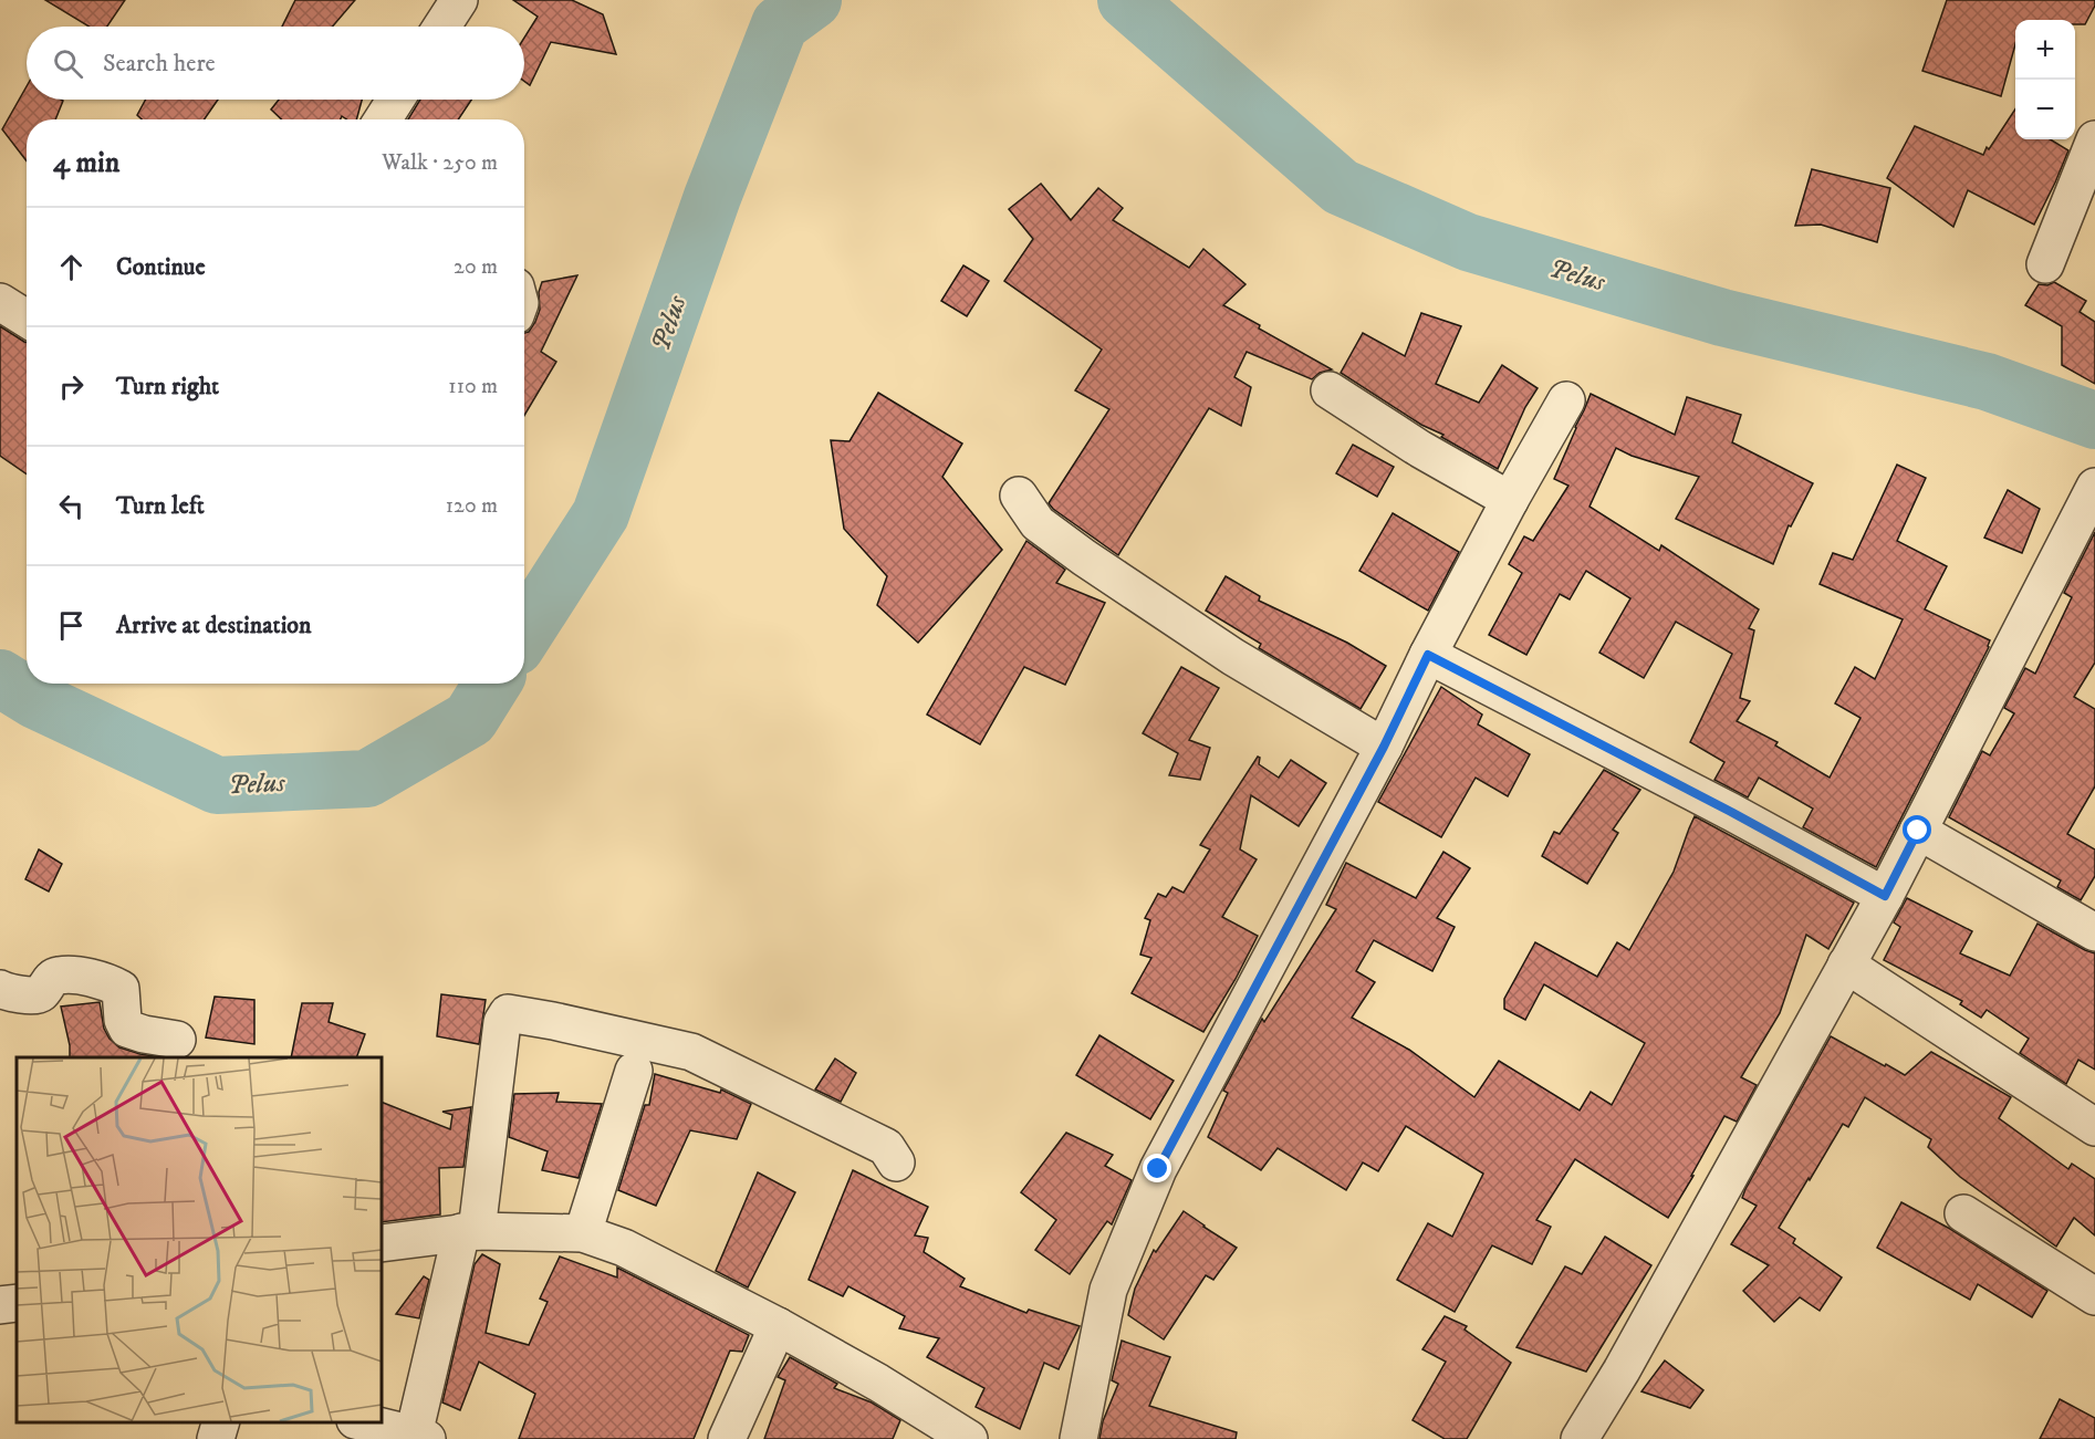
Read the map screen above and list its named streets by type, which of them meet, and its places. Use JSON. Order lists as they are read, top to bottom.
{
  "water": ["Pelus"],
  "page": {
    "map_buttons": ["+", "−"],
    "search": "Search here",
    "heading": ["4 min", "Walk · 250 m"],
    "list": [
      ["Continue", "20 m"],
      ["Turn right", "110 m"],
      ["Turn left", "120 m"],
      "Arrive at destination"
    ]
  }
}
